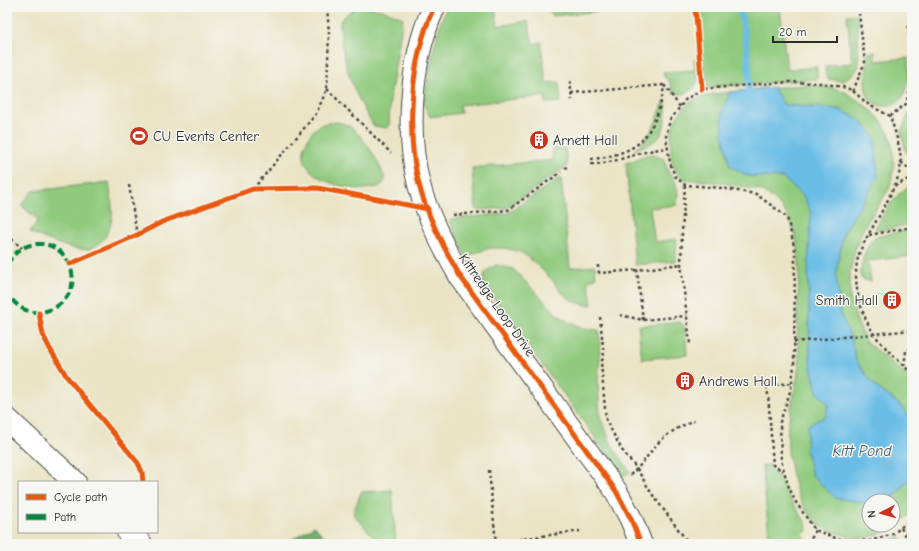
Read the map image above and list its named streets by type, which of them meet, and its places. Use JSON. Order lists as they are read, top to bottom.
{
  "streets": {
    "street": ["Kittredge Loop Drive"]
  },
  "water": ["Kitt Pond"],
  "places": {
    "sports": ["CU Events Center"],
    "building": ["Arnett Hall", "Smith Hall", "Andrews Hall"]
  },
  "legend": ["Cycle path", "Path"],
  "scale_bar": "20 m",
  "north": "left"
}
